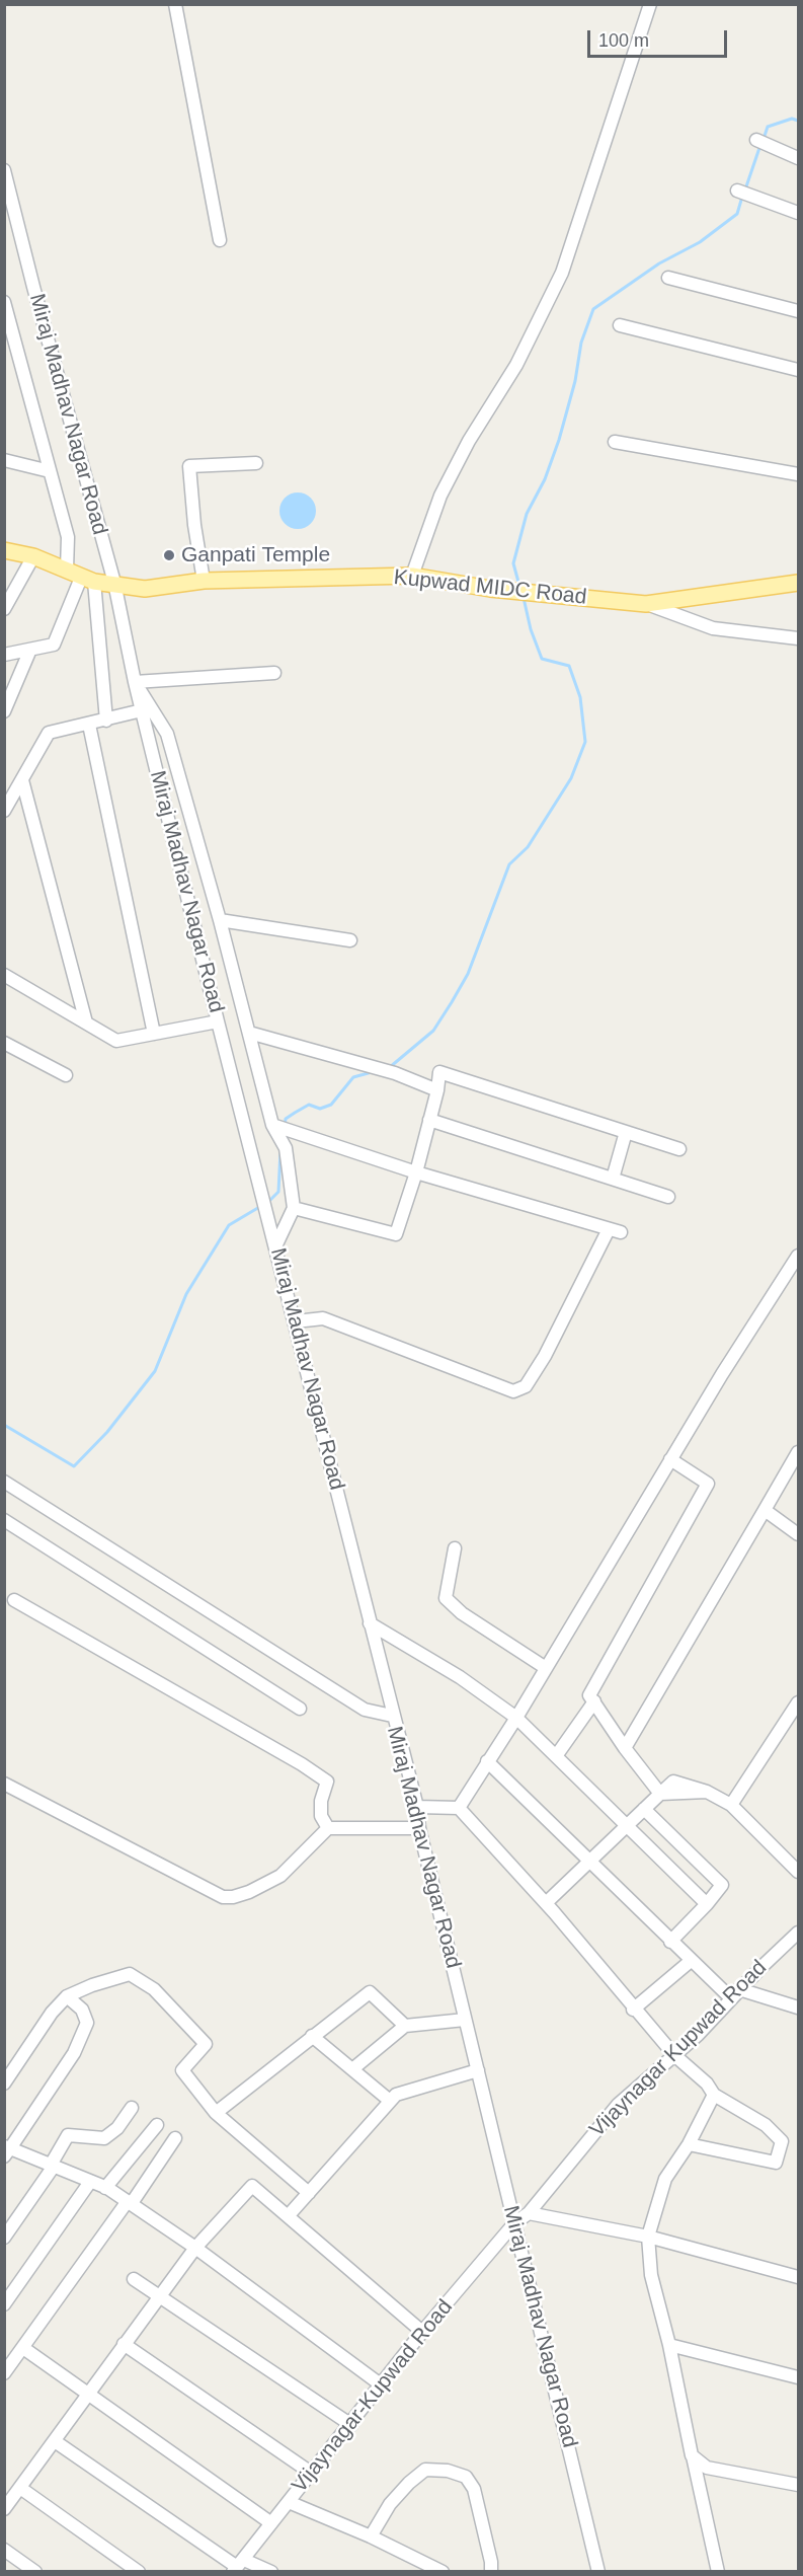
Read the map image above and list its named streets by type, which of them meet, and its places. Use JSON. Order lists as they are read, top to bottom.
{
  "streets": {
    "main road": ["Kupwad MIDC Road"],
    "street": ["Miraj Madhav Nagar Road", "Vijaynagar Kupwad Road", "Vijaynagar-Kupwad Road"]
  },
  "crossings": [
    ["Miraj Madhav Nagar Road", "Kupwad MIDC Road"],
    ["Miraj Madhav Nagar Road", "Vijaynagar Kupwad Road"],
    ["Miraj Madhav Nagar Road", "Vijaynagar-Kupwad Road"],
    ["Vijaynagar Kupwad Road", "Vijaynagar-Kupwad Road"]
  ],
  "places": ["Ganpati Temple"],
  "scale_bar": "100 m"
}
